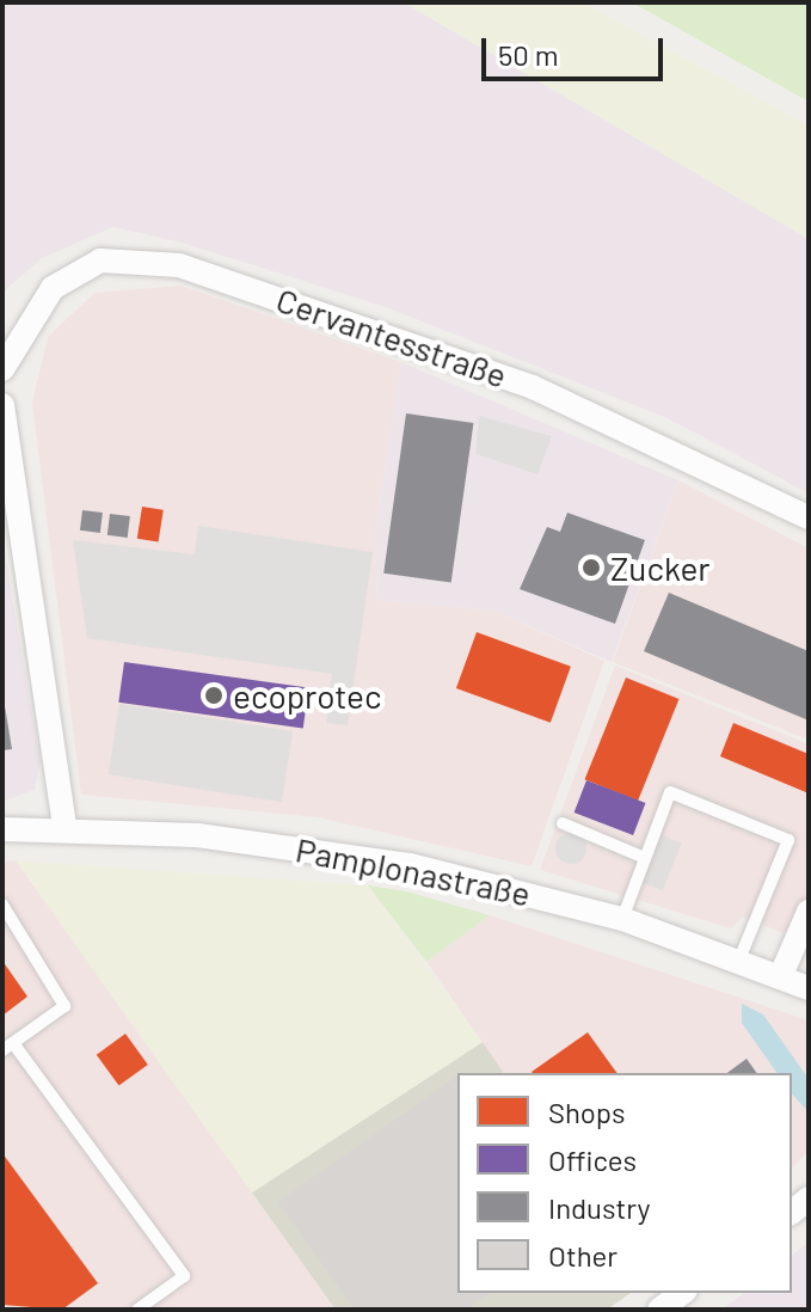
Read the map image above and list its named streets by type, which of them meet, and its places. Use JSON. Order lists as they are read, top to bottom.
{
  "streets": {
    "street": ["Cervantesstraße", "Pamplonastraße"]
  },
  "places": ["Zucker", "ecoprotec"],
  "legend": [
    "Shops",
    "Offices",
    "Industry",
    "Other"
  ],
  "scale_bar": "50 m"
}
